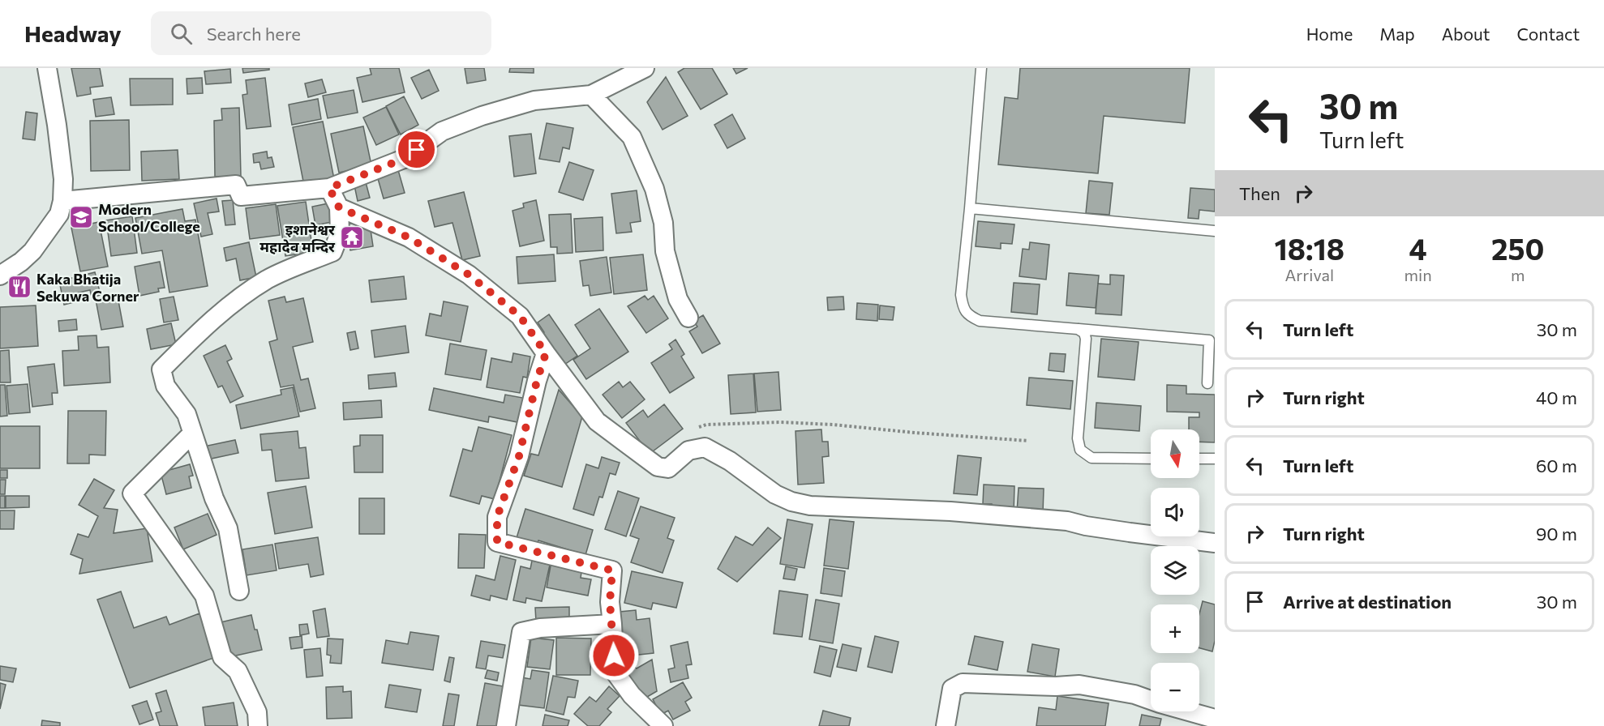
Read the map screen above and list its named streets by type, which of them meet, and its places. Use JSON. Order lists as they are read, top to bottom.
{
  "places": {
    "school or university": ["Modern School/College"],
    "temple": ["इशानेश्वर महादेव मन्दिर"],
    "restaurant": ["Kaka Bhatija Sekuwa Corner"]
  },
  "north": "bottom",
  "page": {
    "header": "Headway",
    "search": "Search here",
    "nav": [
      "Home",
      "Map",
      "About",
      "Contact"
    ],
    "turn": ["30 m", "Turn left"],
    "then": "Then",
    "eta": [
      "18:18",
      "Arrival",
      "4",
      "min",
      "250",
      "m"
    ],
    "list": [
      {
        "name": "Turn left",
        "value": "30 m"
      },
      {
        "name": "Turn right",
        "value": "40 m"
      },
      {
        "name": "Turn left",
        "value": "60 m"
      },
      {
        "name": "Turn right",
        "value": "90 m"
      },
      {
        "name": "Arrive at destination",
        "value": "30 m"
      }
    ],
    "map_buttons": ["+", "−"]
  }
}
